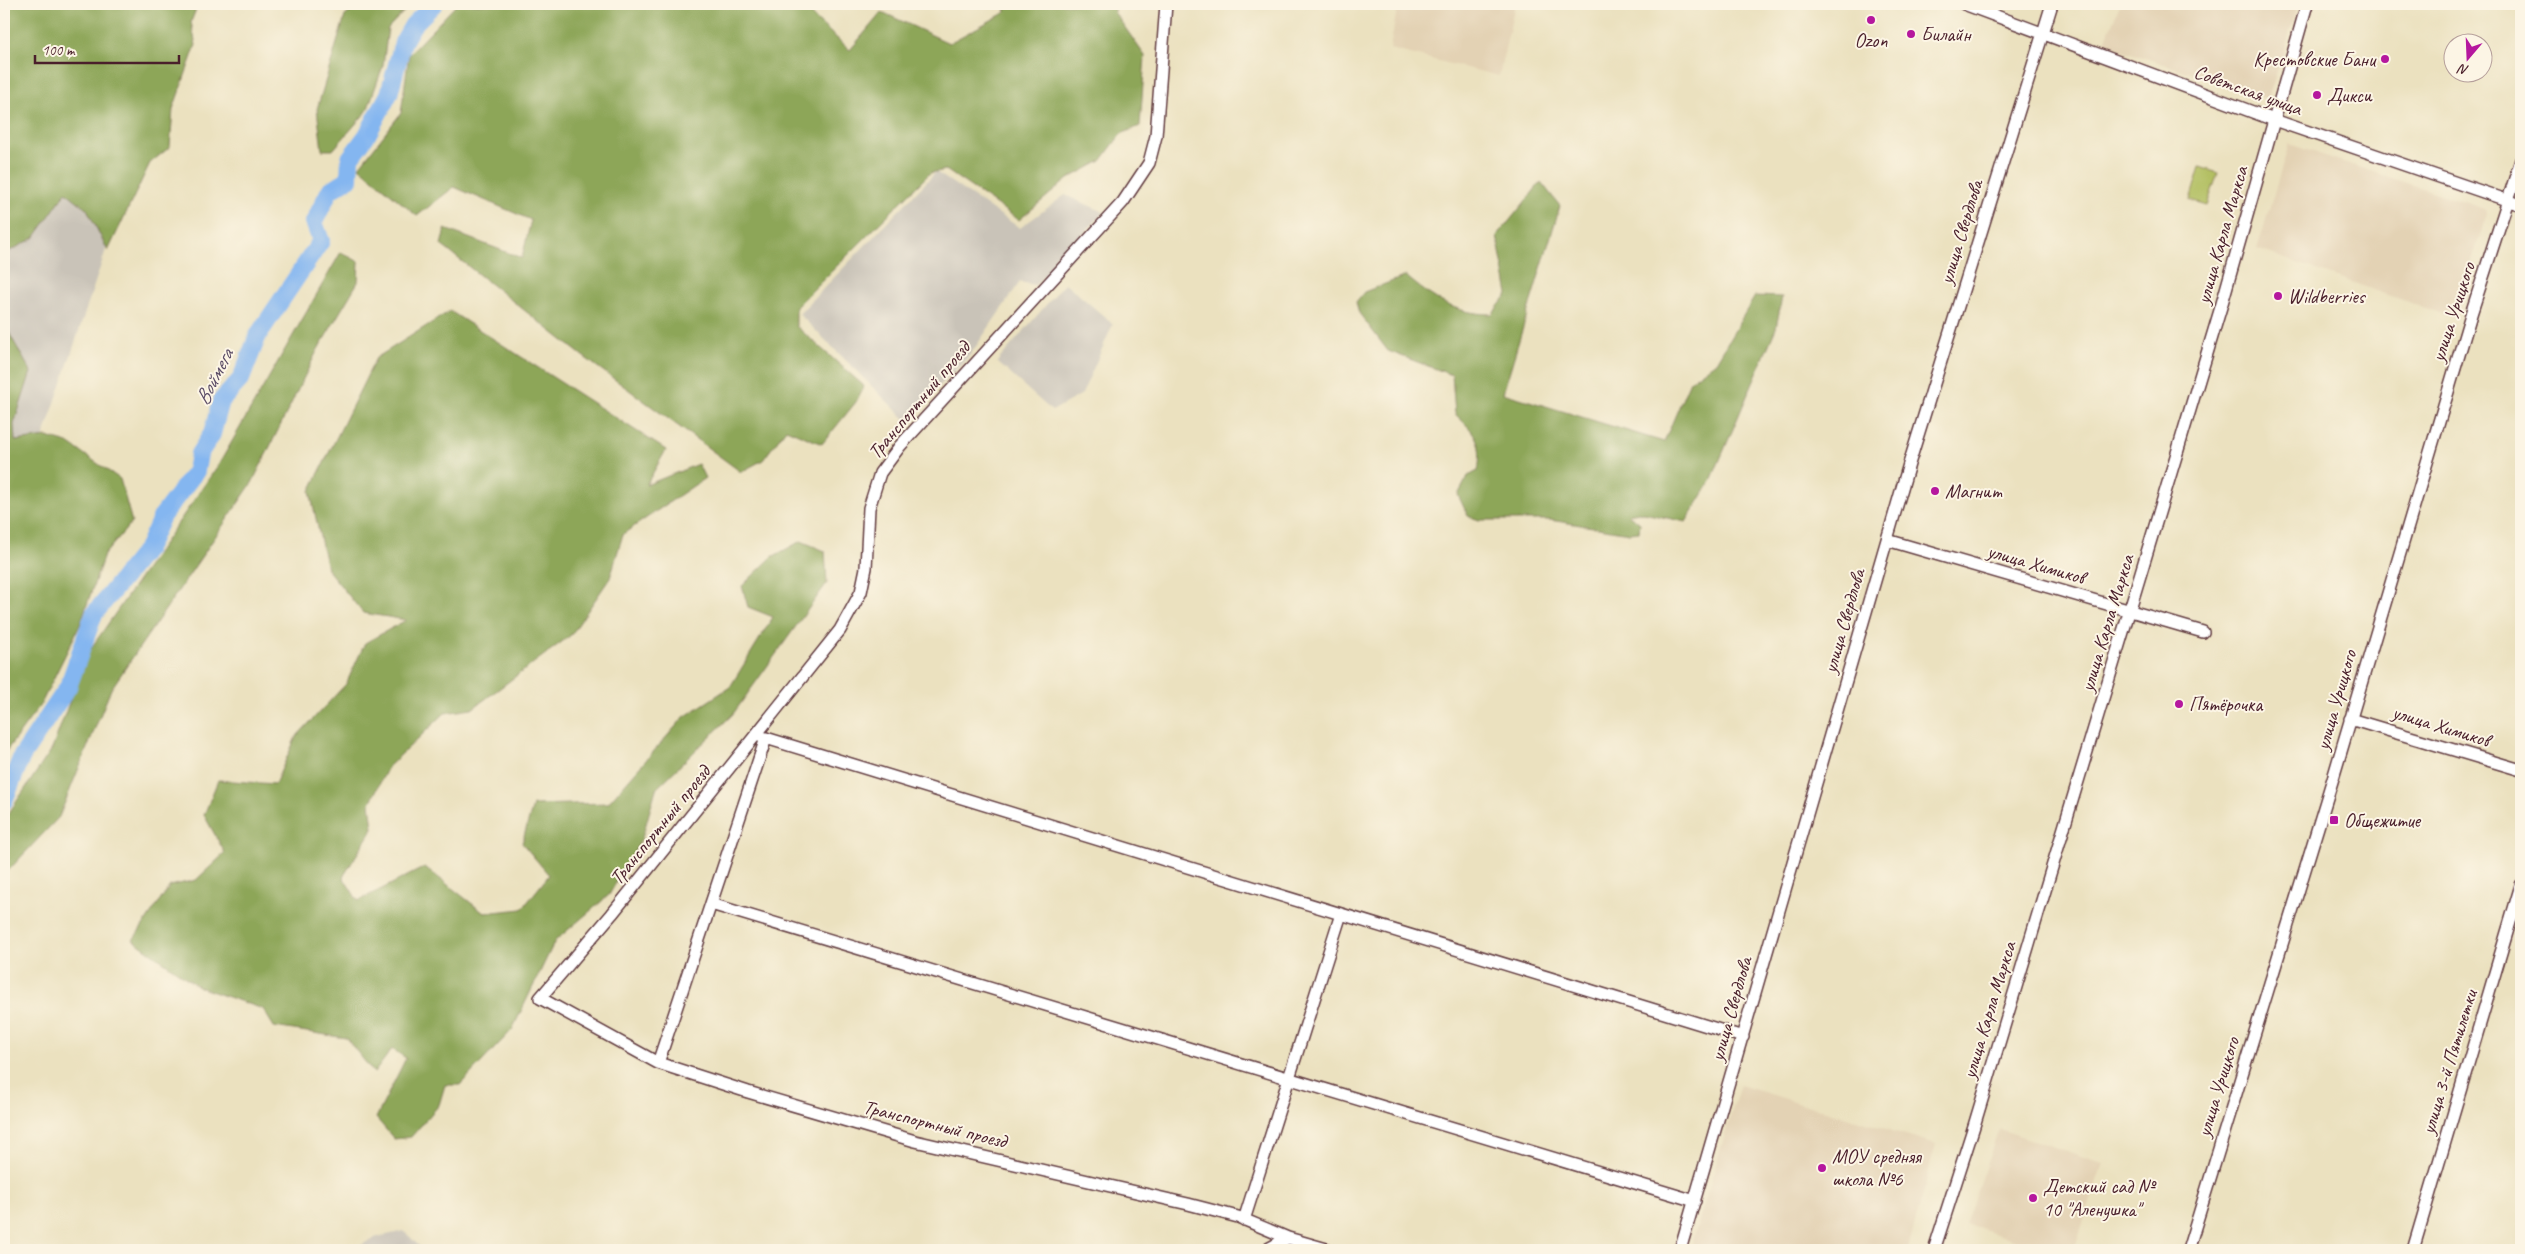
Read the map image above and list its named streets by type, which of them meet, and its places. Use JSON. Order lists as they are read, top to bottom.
{
  "streets": {
    "street": [
      "Советская улица",
      "улица Свердлова",
      "улица Карла Маркса",
      "улица Урицкого",
      "Транспортный проезд",
      "улица Химиков",
      "улица 3-й Пятилетки"
    ]
  },
  "crossings": [
    ["Советская улица", "улица Свердлова"],
    ["Советская улица", "улица Карла Маркса"],
    ["Советская улица", "улица Урицкого"],
    ["улица Свердлова", "улица Химиков"],
    ["улица Карла Маркса", "улица Химиков"],
    ["улица Урицкого", "улица Химиков"]
  ],
  "water": ["Воймега"],
  "places": {
    "other": [
      "Ozon",
      "Билайн",
      "Крестовские Бани",
      "Дикси",
      "Wildberries",
      "Магнит",
      "Пятёрочка",
      "МОУ средняя школа №6",
      "Детский сад № 10 \"Аленушка\""
    ],
    "transit": ["Общежитие"]
  },
  "scale_bar": "100 m",
  "north": "bottom"
}
